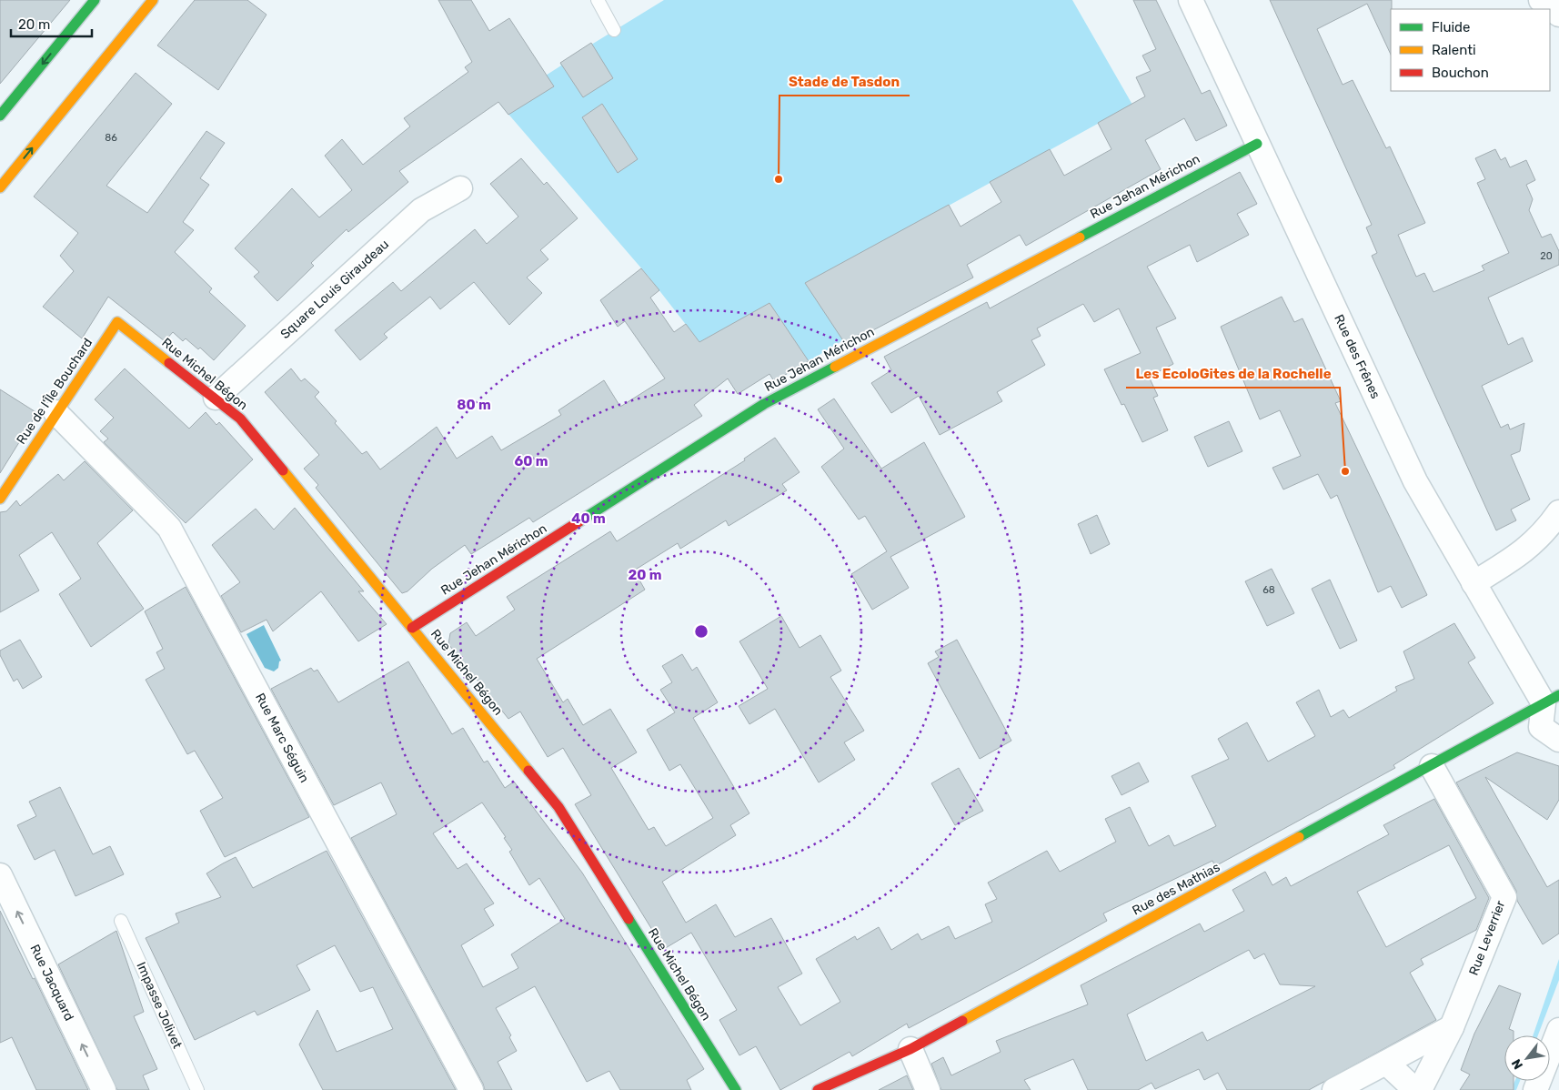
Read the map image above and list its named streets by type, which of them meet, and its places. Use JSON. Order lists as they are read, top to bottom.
{
  "streets": {
    "street": [
      "Rue Jehan Mérichon",
      "Square Louis Giraudeau",
      "Rue des Frênes",
      "Rue Michel Bégon",
      "Rue de l'Île Bouchard",
      "Rue Marc Séguin",
      "Rue des Mathias",
      "Rue Leverrier",
      "Rue Jacquard"
    ],
    "lane": ["Impasse Jolivet"]
  },
  "crossings": [
    ["Rue Jehan Mérichon", "Rue des Frênes"],
    ["Rue Jehan Mérichon", "Rue Michel Bégon"],
    ["Square Louis Giraudeau", "Rue Michel Bégon"],
    ["Rue des Frênes", "Rue des Mathias"],
    ["Rue Michel Bégon", "Rue de l'Île Bouchard"],
    ["Rue de l'Île Bouchard", "Rue Marc Séguin"],
    ["Rue des Mathias", "Rue Leverrier"]
  ],
  "one_way": ["Rue Jacquard"],
  "places": ["Stade de Tasdon", "Les EcoloGites de la Rochelle"],
  "house_numbers": ["86", "20", "68"],
  "legend": ["Fluide", "Ralenti", "Bouchon"],
  "scale_bar": "20 m",
  "north": "bottom left",
  "rings": [
    "80 m",
    "60 m",
    "40 m",
    "20 m"
  ]
}
